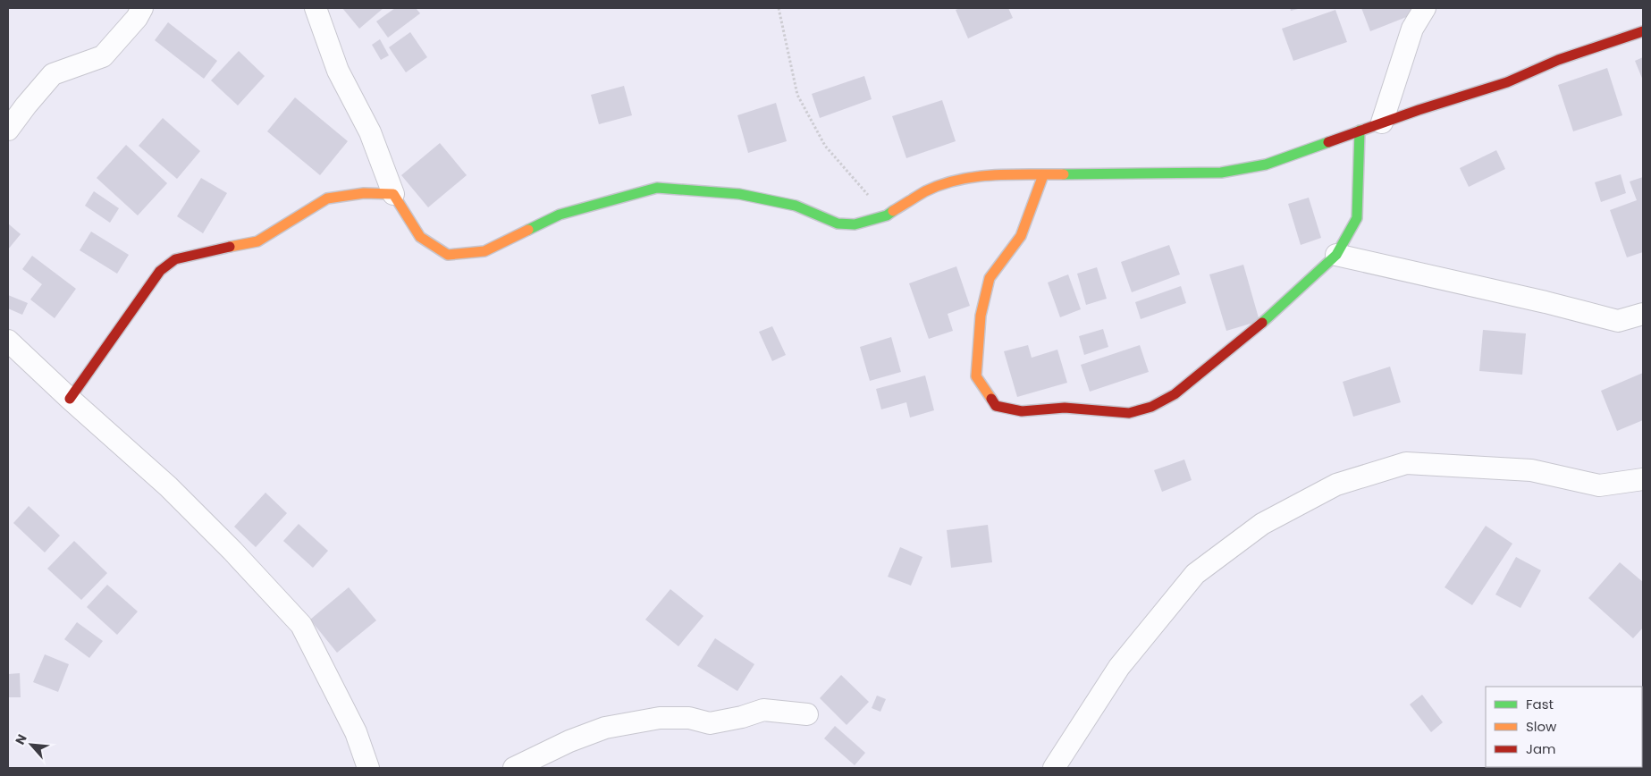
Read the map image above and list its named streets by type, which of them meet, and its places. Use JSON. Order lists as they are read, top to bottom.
{
  "legend": ["Fast", "Slow", "Jam"],
  "north": "top left"
}
